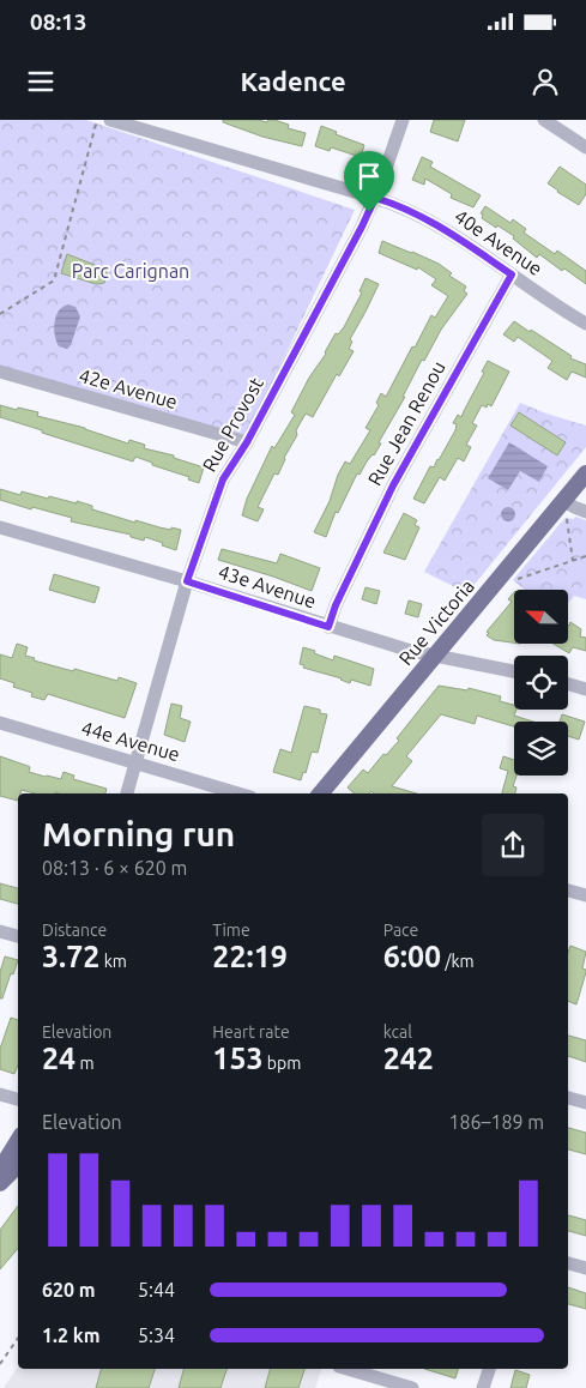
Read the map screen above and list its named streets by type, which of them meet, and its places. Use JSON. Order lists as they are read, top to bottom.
{
  "streets": {
    "main road": ["Rue Victoria"],
    "street": [
      "40e Avenue",
      "42e Avenue",
      "Rue Jean Renou",
      "Rue Provost",
      "43e Avenue",
      "44e Avenue"
    ]
  },
  "crossings": [
    ["40e Avenue", "Rue Jean Renou"],
    ["40e Avenue", "Rue Provost"],
    ["42e Avenue", "Rue Provost"],
    ["Rue Jean Renou", "43e Avenue"],
    ["Rue Provost", "43e Avenue"],
    ["Rue Provost", "44e Avenue"],
    ["43e Avenue", "Rue Victoria"]
  ],
  "parks": ["Parc Carignan"],
  "north": "left",
  "page": {
    "status": "08:13",
    "header": "Kadence",
    "heading": ["Morning run", "08:13 · 6 × 620 m"],
    "stats": [
      ["Distance", "3.72 km"],
      ["Time", "22:19"],
      ["Pace", "6:00 /km"],
      ["Elevation", "24 m"],
      ["Heart rate", "153 bpm"],
      ["kcal", "242"]
    ],
    "chart": ["Elevation", "186–189 m"],
    "list": [
      {
        "name": "620 m",
        "note": "5:44"
      },
      {
        "name": "1.2 km",
        "note": "5:34"
      }
    ]
  }
}
